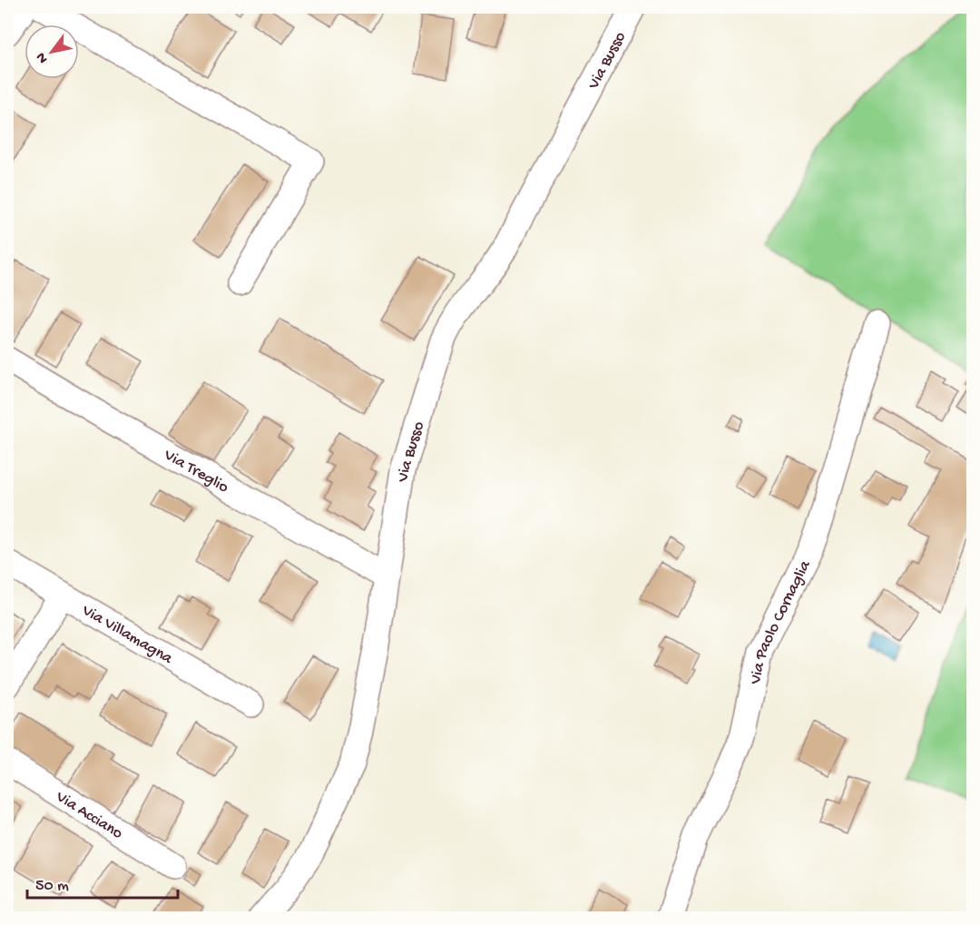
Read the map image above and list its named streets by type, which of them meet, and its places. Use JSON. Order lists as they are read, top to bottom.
{
  "streets": {
    "street": [
      "Via Busso",
      "Via Treglio",
      "Via Paolo Cornaglia",
      "Via Villamagna",
      "Via Acciano"
    ]
  },
  "crossings": [
    ["Via Busso", "Via Treglio"]
  ],
  "scale_bar": "50 m",
  "north": "bottom left"
}
